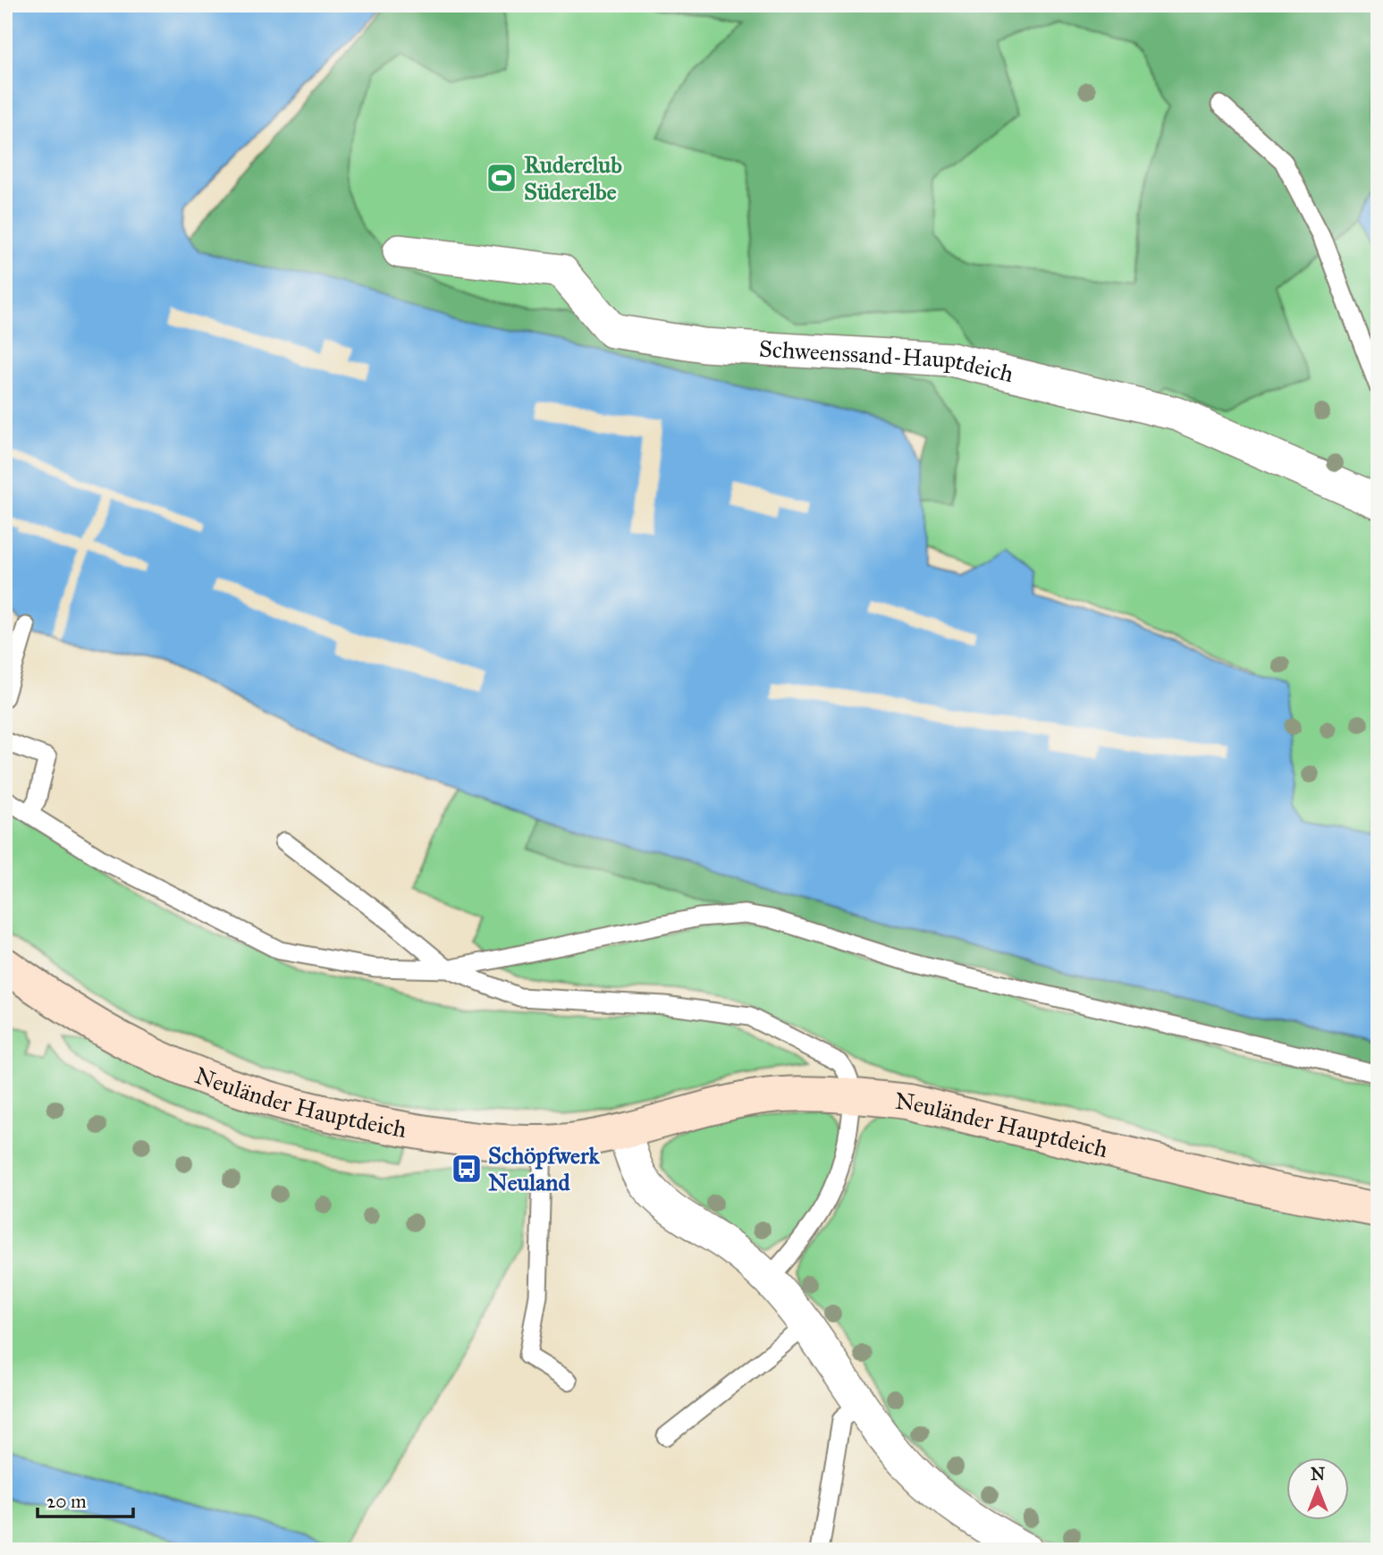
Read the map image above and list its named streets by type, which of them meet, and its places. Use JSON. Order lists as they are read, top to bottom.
{
  "streets": {
    "street": ["Schweenssand-Hauptdeich", "Neuländer Hauptdeich"]
  },
  "places": {
    "sports": ["Ruderclub Süderelbe"],
    "bus stop": ["Schöpfwerk Neuland"]
  },
  "scale_bar": "20 m",
  "north": "top"
}
